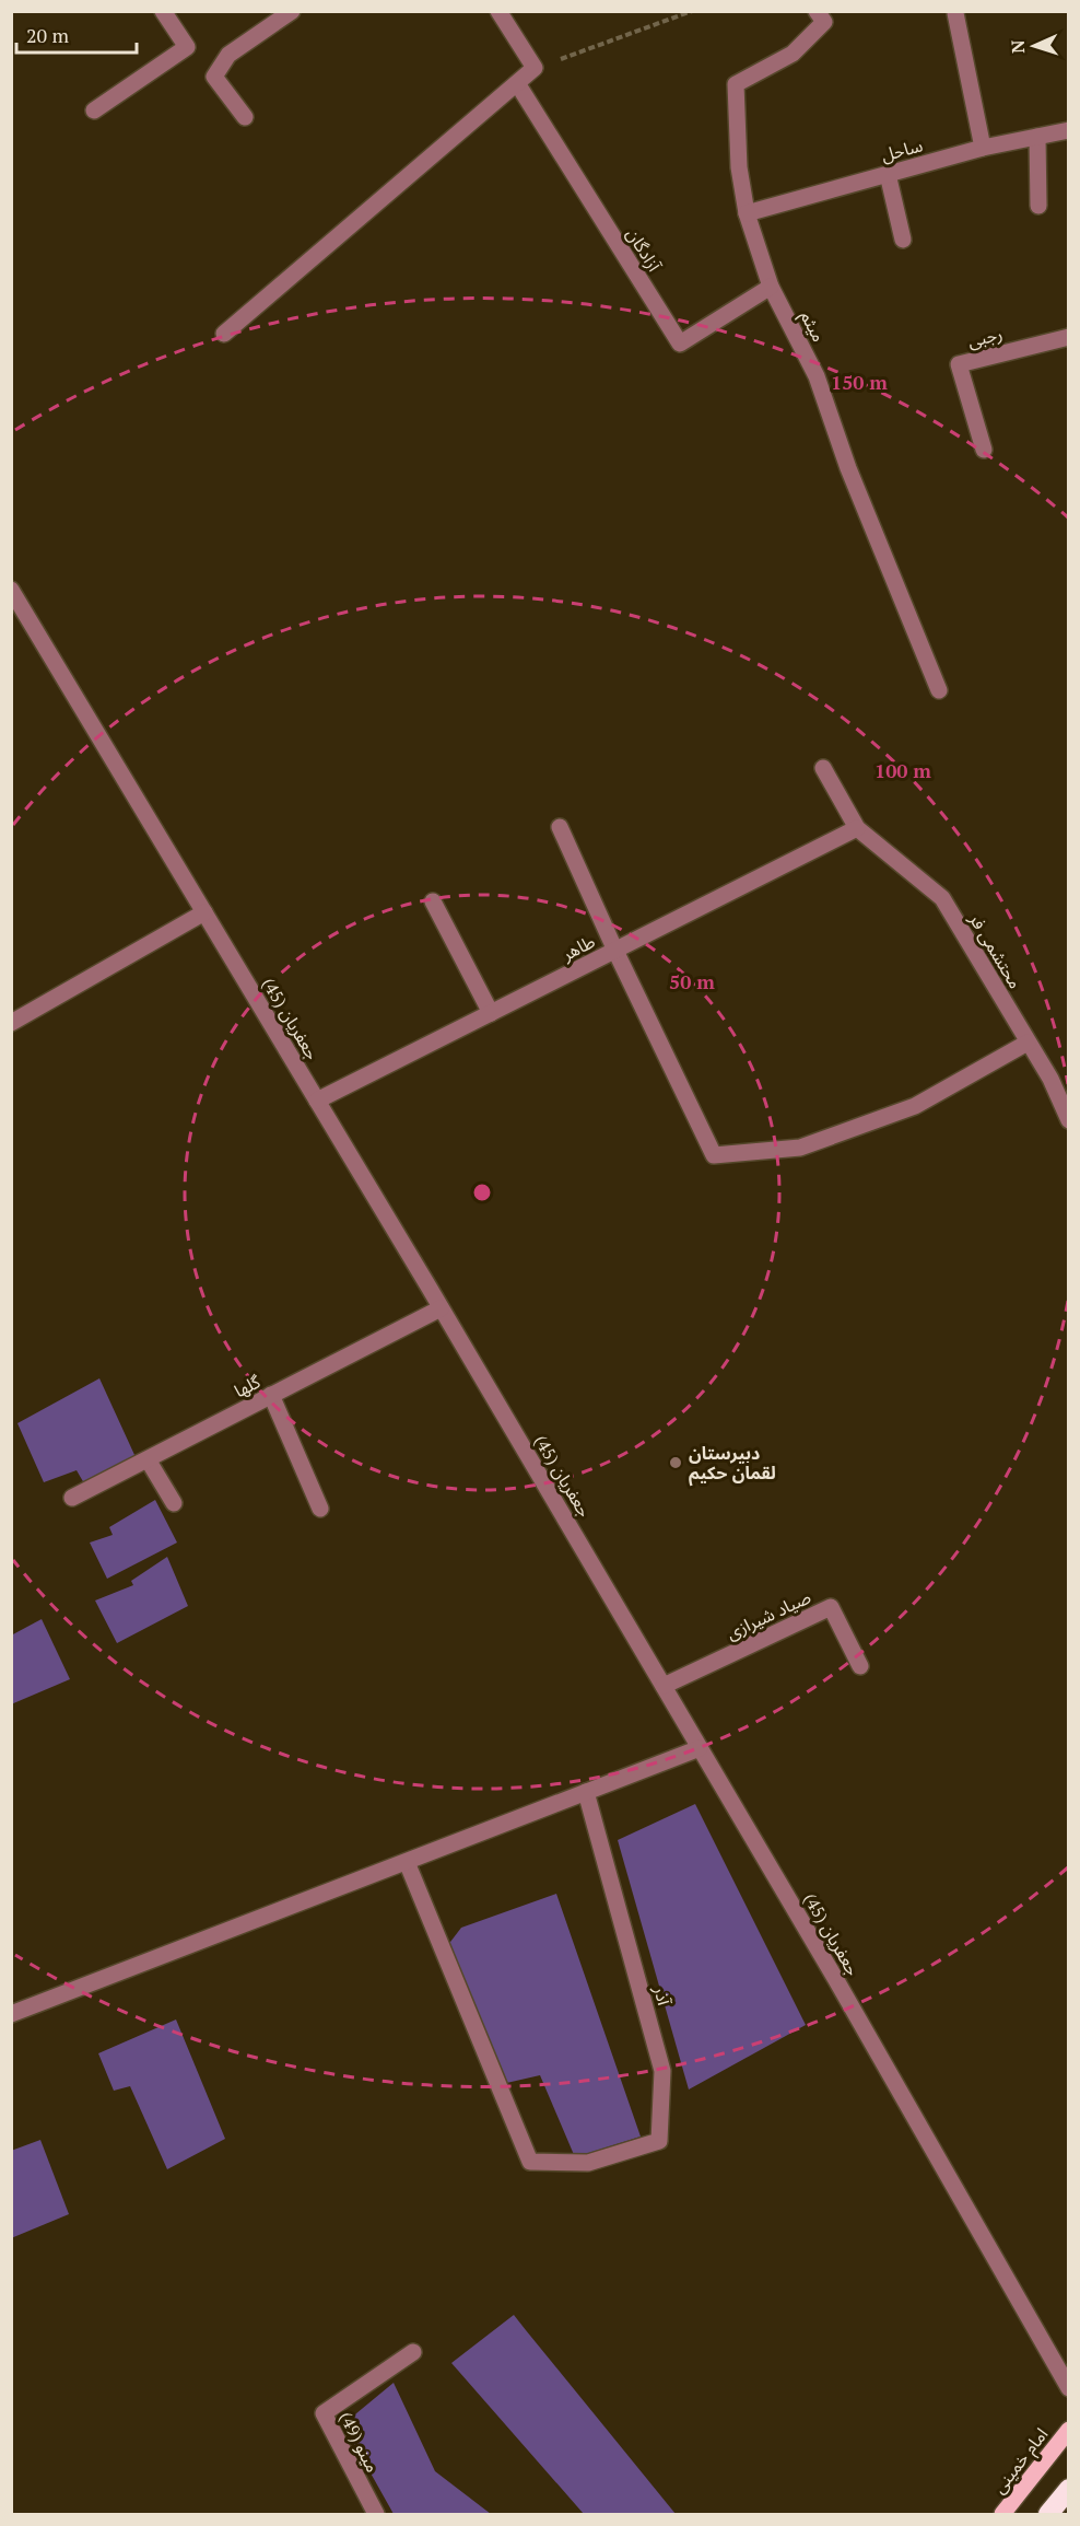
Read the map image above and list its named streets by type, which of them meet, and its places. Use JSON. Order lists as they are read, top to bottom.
{
  "streets": {
    "main road": ["امام خمینی"],
    "street": [
      "ساحل",
      "آزادگان",
      "میثم",
      "رجبی",
      "طاهر",
      "محتشمی فر",
      "جعفریان (45)",
      "گلها",
      "صیاد شیرازی",
      "آذر",
      "مینو (49)"
    ]
  },
  "crossings": [
    ["ساحل", "میثم"],
    ["آزادگان", "میثم"],
    ["طاهر", "محتشمی فر"],
    ["طاهر", "جعفریان (45)"],
    ["جعفریان (45)", "گلها"],
    ["جعفریان (45)", "صیاد شیرازی"]
  ],
  "places": ["دبیرستان لقمان حکیم"],
  "scale_bar": "20 m",
  "north": "left",
  "rings": ["150 m", "100 m", "50 m"]
}
